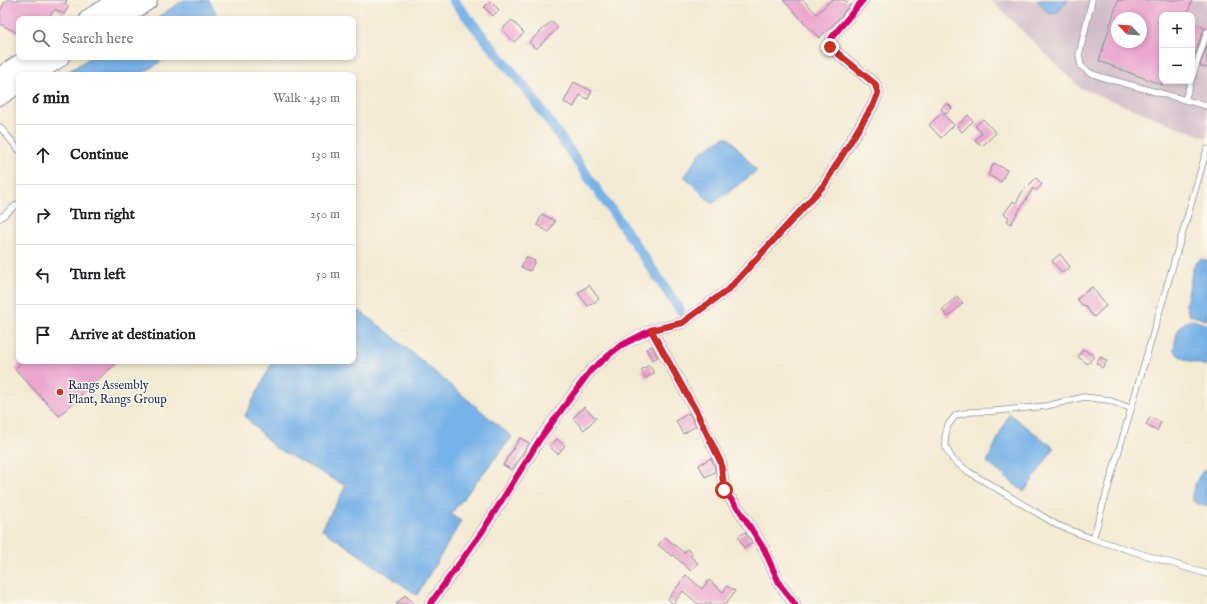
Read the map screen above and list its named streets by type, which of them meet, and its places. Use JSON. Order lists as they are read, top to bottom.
{
  "places": ["Rangs Assembly Plant, Rangs Group"],
  "north": "top left",
  "page": {
    "map_buttons": ["+", "−"],
    "search": "Search here",
    "heading": ["6 min", "Walk · 430 m"],
    "list": [
      ["Continue", "130 m"],
      ["Turn right", "250 m"],
      ["Turn left", "50 m"],
      "Arrive at destination"
    ]
  }
}
